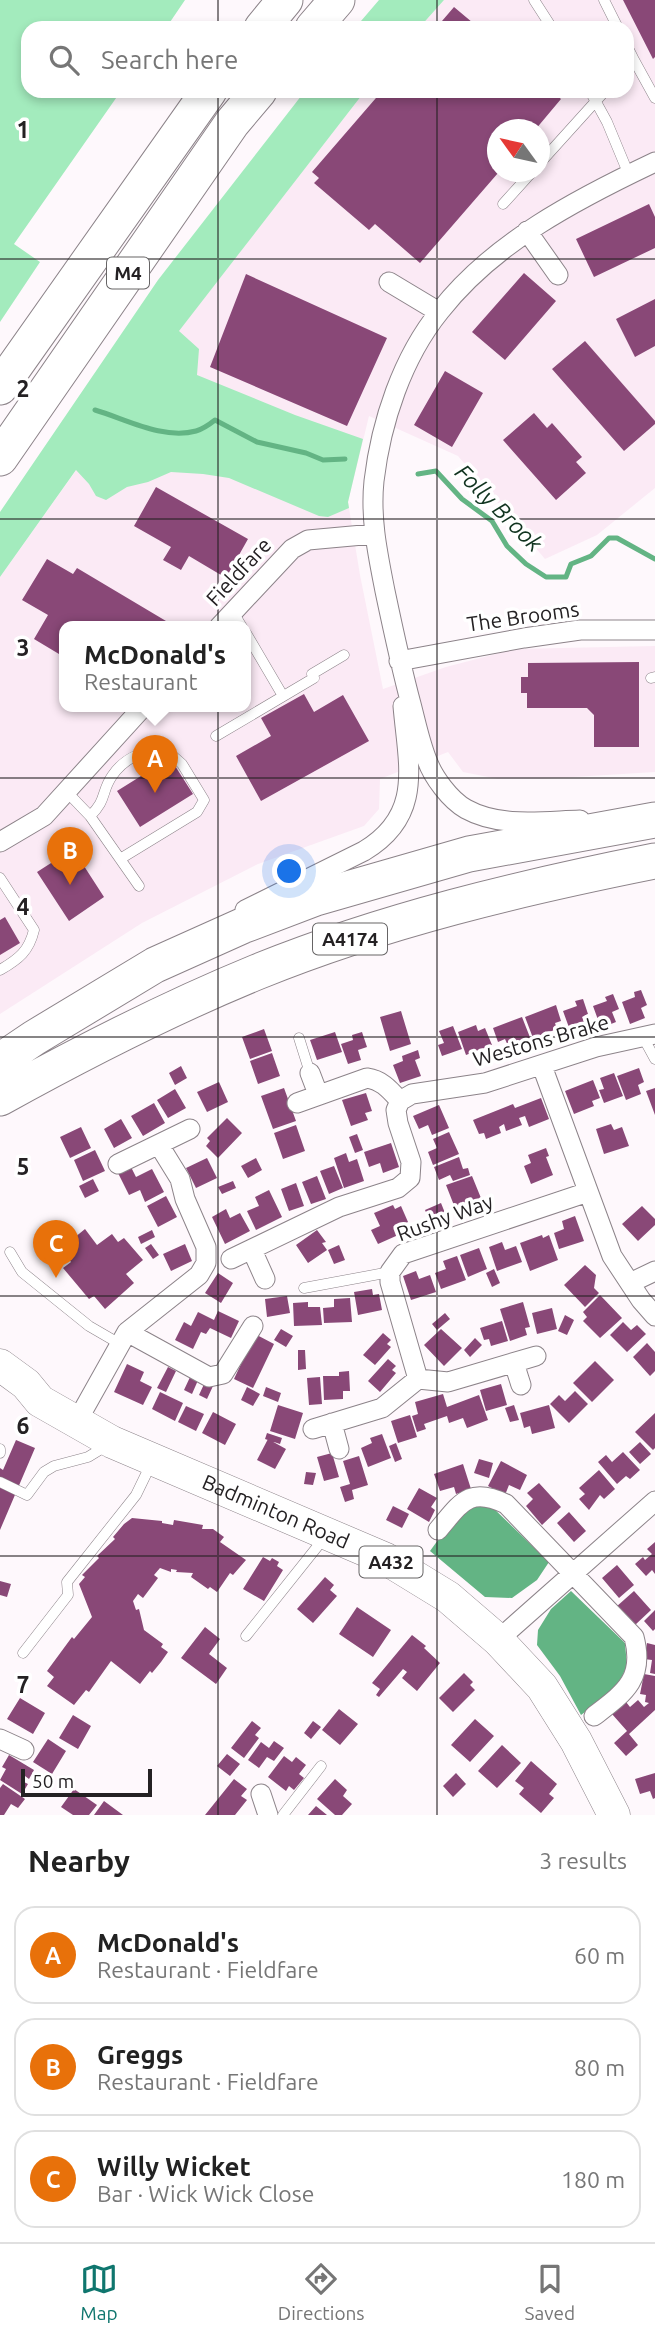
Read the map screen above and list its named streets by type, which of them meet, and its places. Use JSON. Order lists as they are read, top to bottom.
{
  "streets": {
    "highway": ["M4", "A4174"],
    "main road": ["Badminton Road", "A432"],
    "street": [
      "Fieldfare",
      "The Brooms",
      "Westons Brake",
      "Rushy Way"
    ]
  },
  "water": ["Folly Brook"],
  "scale_bar": "50 m",
  "north": "top left",
  "page": {
    "search": "Search here",
    "popup": ["McDonald's", "Restaurant"],
    "pins": ["A", "B", "C"],
    "scale": "50 m",
    "heading": ["Nearby", "3 results"],
    "list": [
      {
        "mark": "A",
        "name": "McDonald's",
        "note": "Restaurant · Fieldfare",
        "value": "60 m"
      },
      {
        "mark": "B",
        "name": "Greggs",
        "note": "Restaurant · Fieldfare",
        "value": "80 m"
      },
      {
        "mark": "C",
        "name": "Willy Wicket",
        "note": "Bar · Wick Wick Close",
        "value": "180 m"
      }
    ],
    "nav": ["Map", "Directions", "Saved"]
  },
  "grid": {
    "rows": [
      "1",
      "2",
      "3",
      "4",
      "5",
      "6",
      "7"
    ]
  }
}
